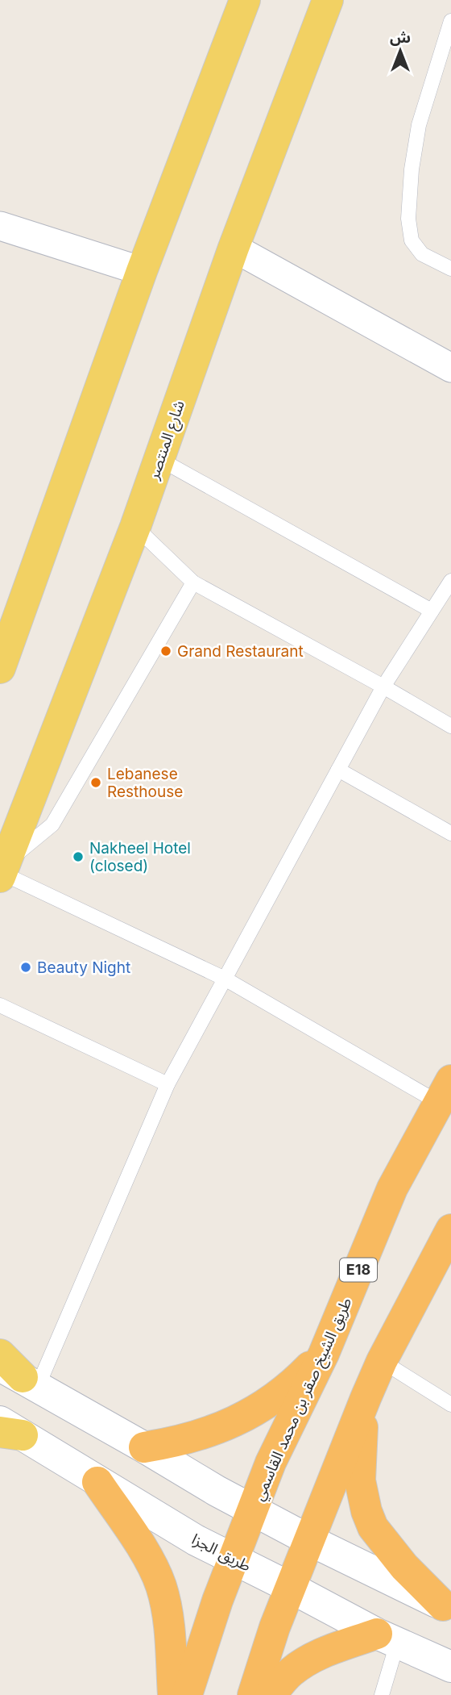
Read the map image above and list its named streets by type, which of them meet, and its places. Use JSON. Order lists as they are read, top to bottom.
{
  "streets": {
    "highway": ["E18", "طريق الشيخ صقر بن محمد القاسمي"],
    "main road": ["شارع المنتصر", "طريق الجزا"]
  },
  "crossings": [
    ["طريق الشيخ صقر بن محمد القاسمي", "طريق الجزا"]
  ],
  "places": [
    "Grand Restaurant",
    "Lebanese Resthouse",
    "Nakheel Hotel (closed)",
    "Beauty Night"
  ],
  "north": "top"
}
